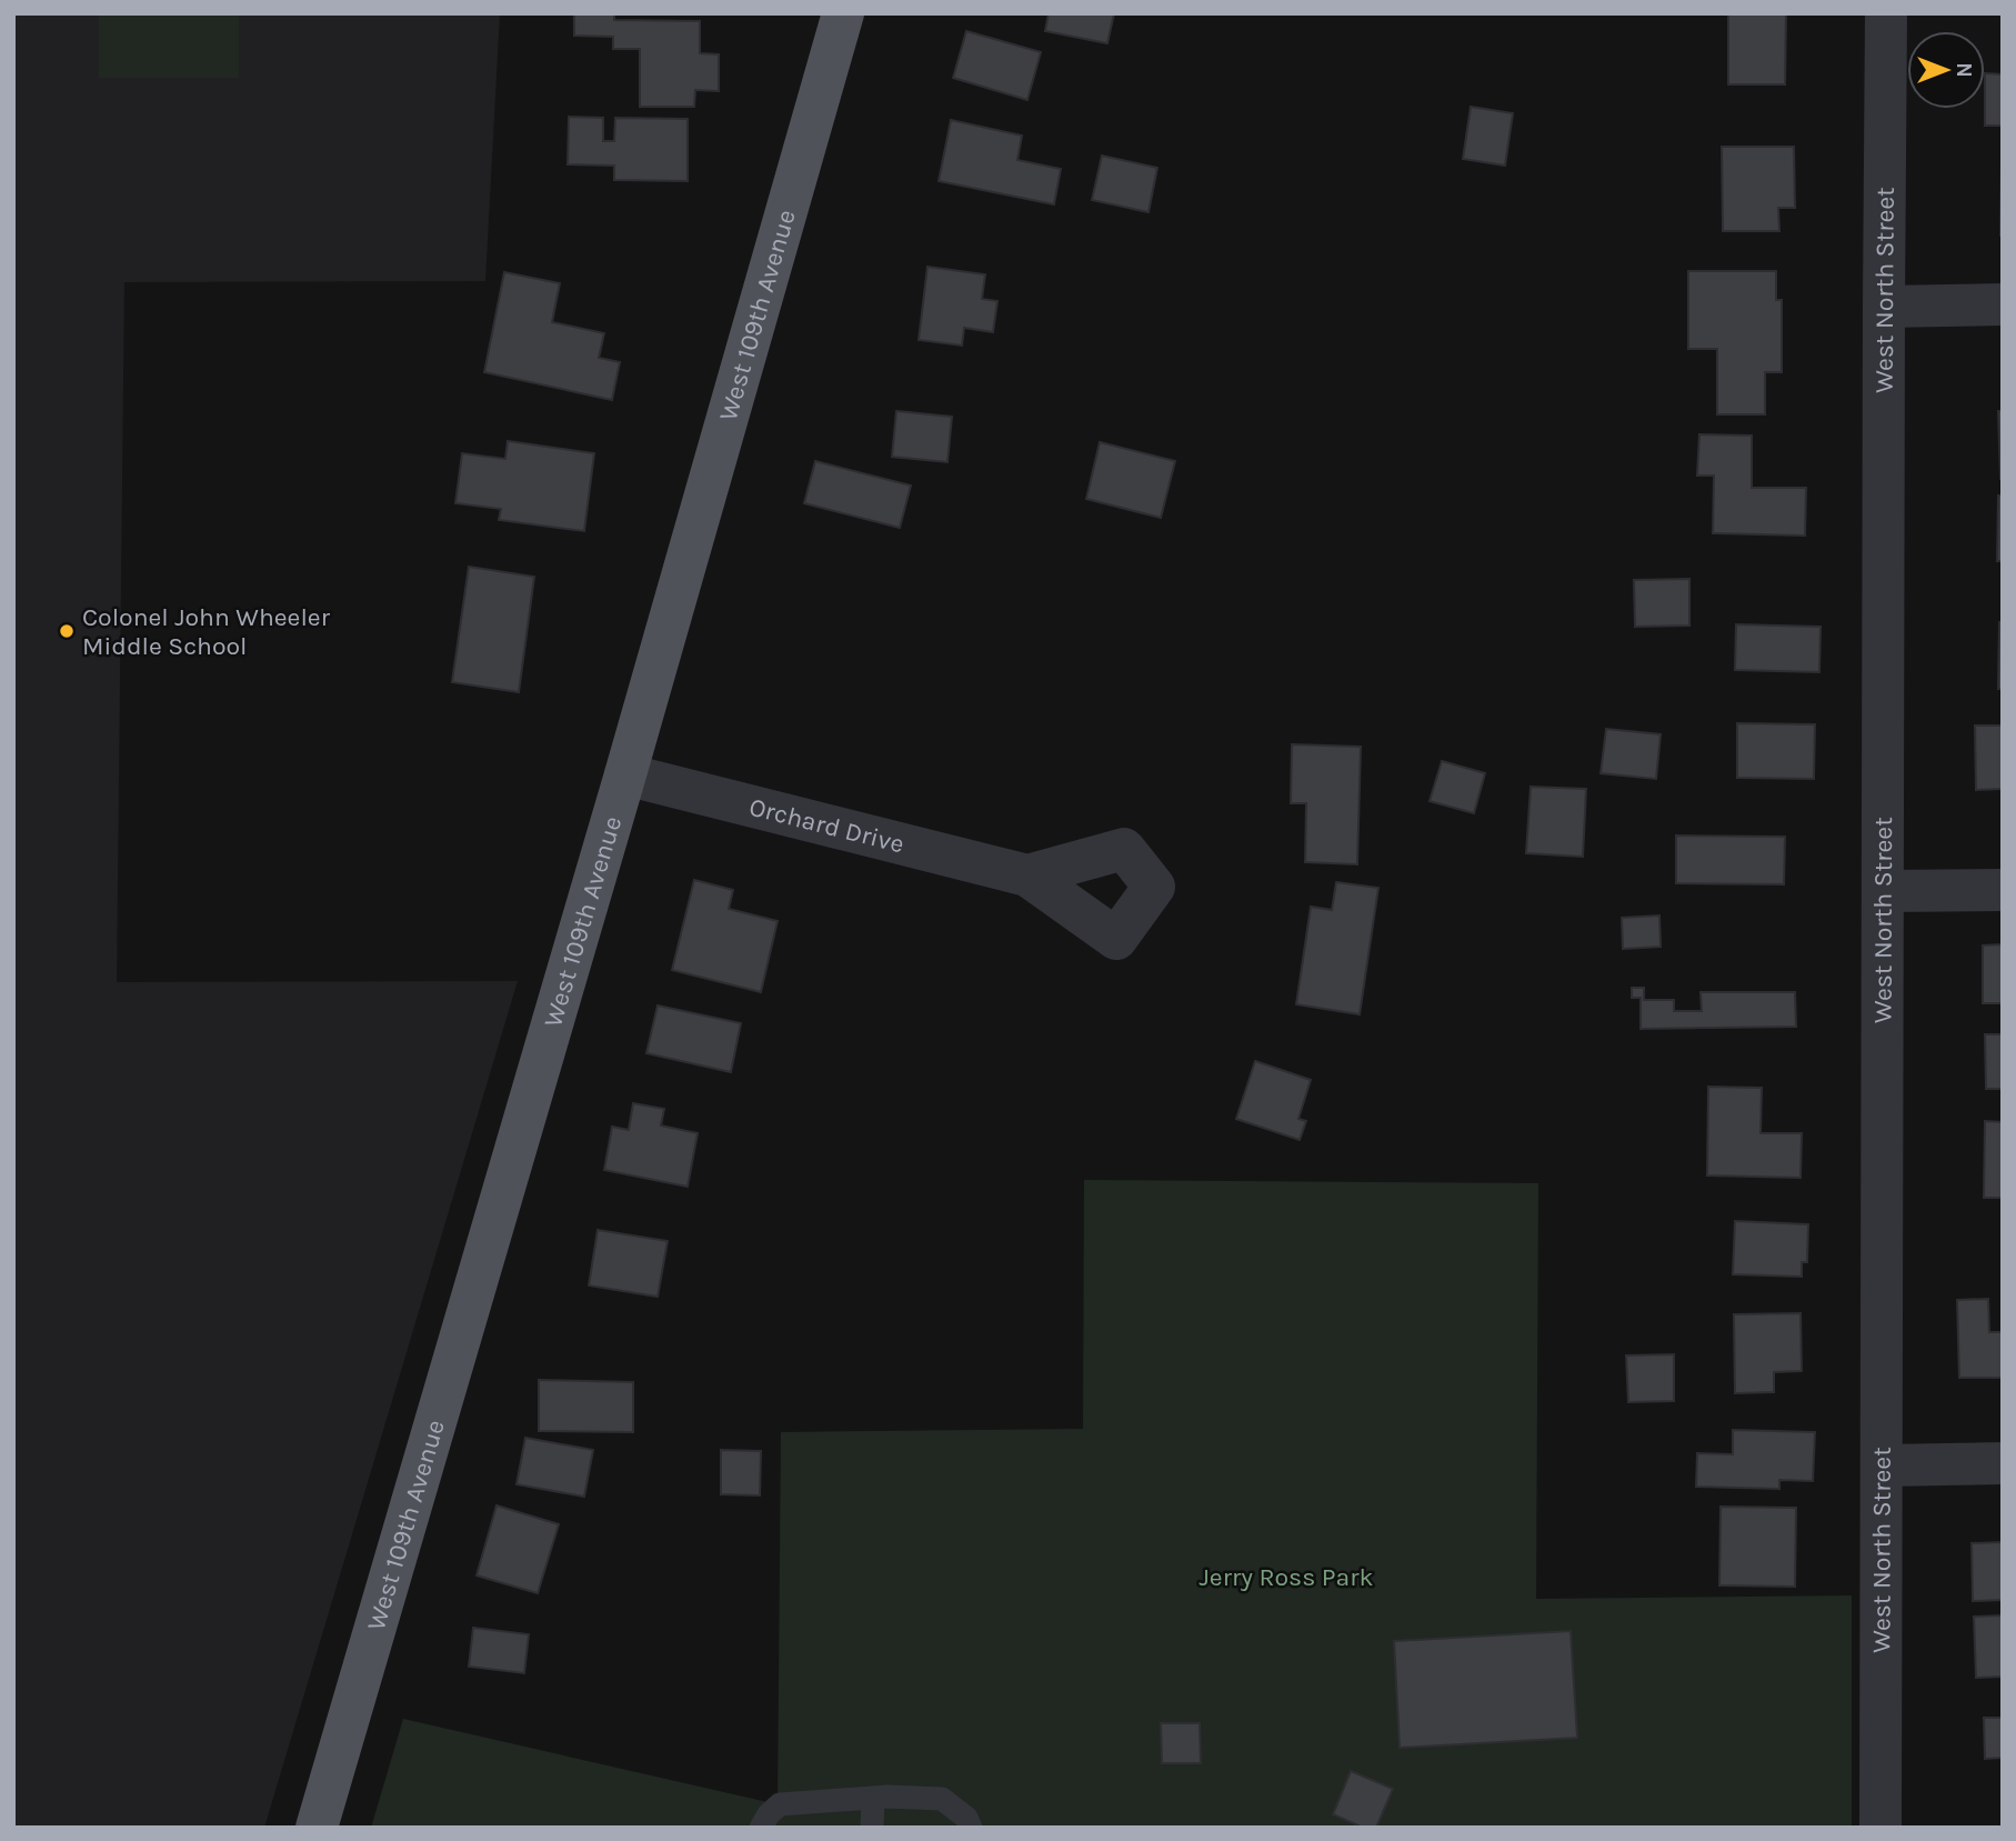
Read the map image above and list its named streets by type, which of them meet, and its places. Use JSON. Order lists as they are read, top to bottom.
{
  "streets": {
    "main road": ["West 109th Avenue"],
    "street": ["West North Street", "Orchard Drive"]
  },
  "crossings": [
    ["West 109th Avenue", "Orchard Drive"]
  ],
  "parks": ["Jerry Ross Park"],
  "places": ["Colonel John Wheeler Middle School"],
  "north": "right"
}
